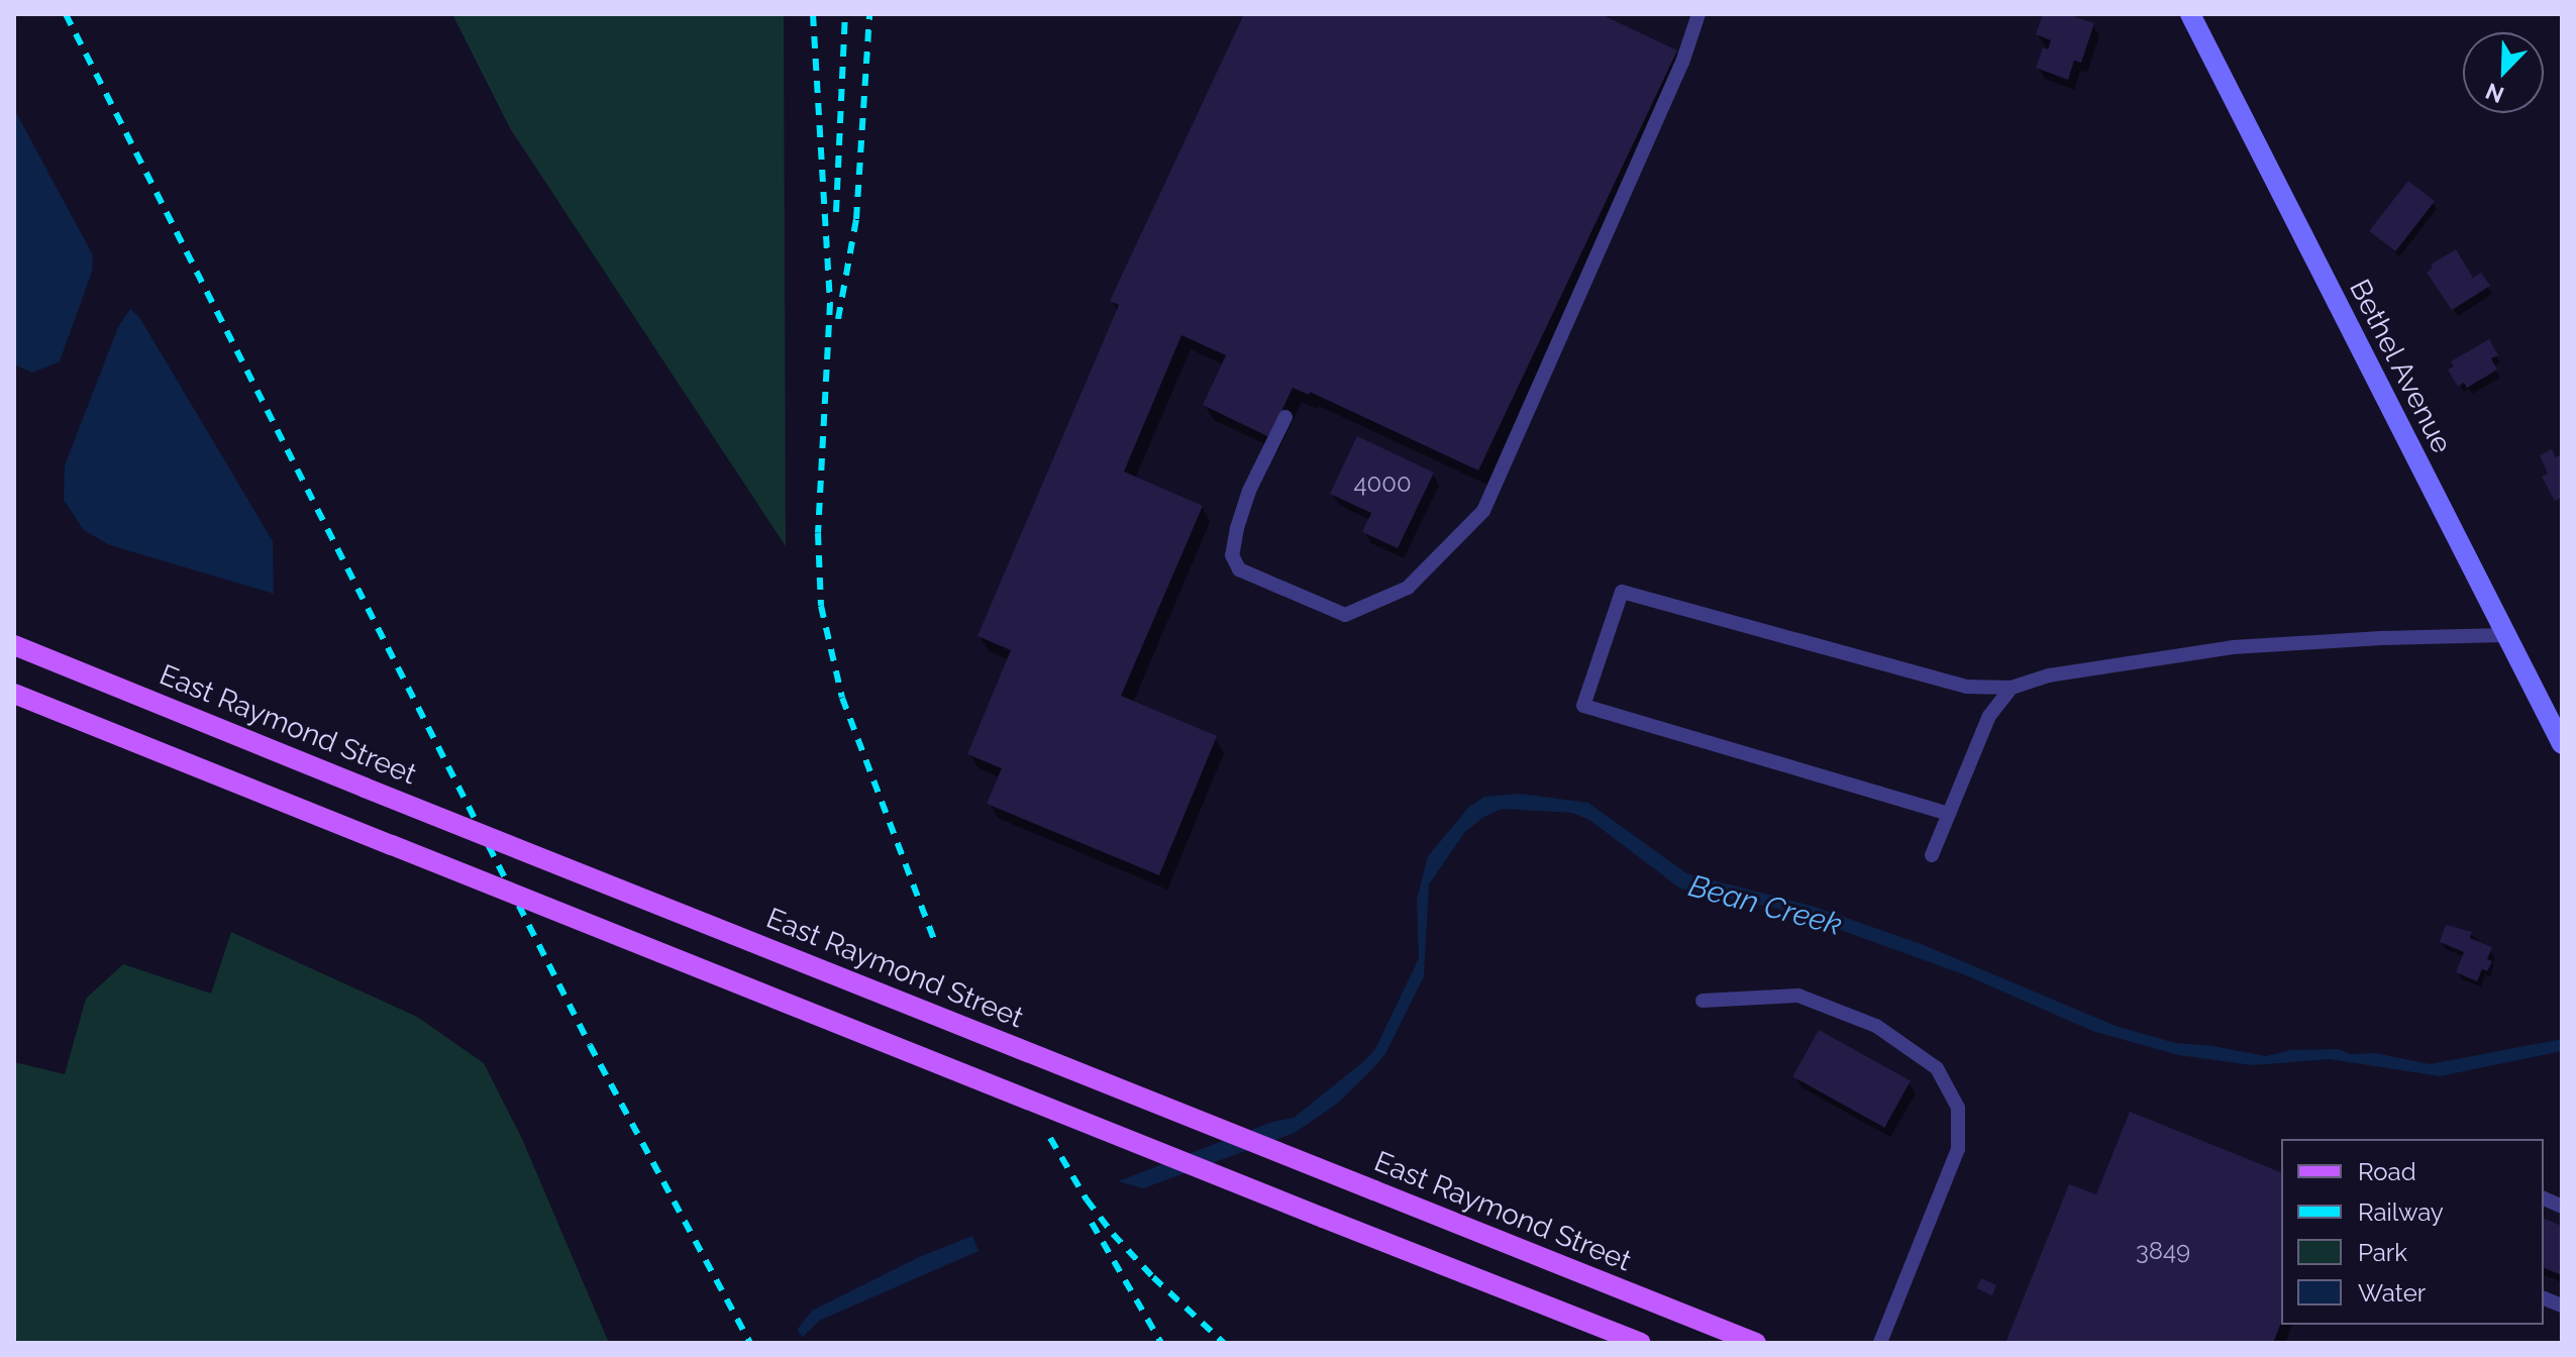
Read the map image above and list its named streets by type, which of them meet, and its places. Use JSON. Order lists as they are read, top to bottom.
{
  "streets": {
    "main road": ["East Raymond Street"],
    "street": ["Bethel Avenue"]
  },
  "water": ["Bean Creek"],
  "house_numbers": ["4000", "3849"],
  "legend": [
    "Road",
    "Railway",
    "Park",
    "Water"
  ],
  "north": "bottom left"
}
